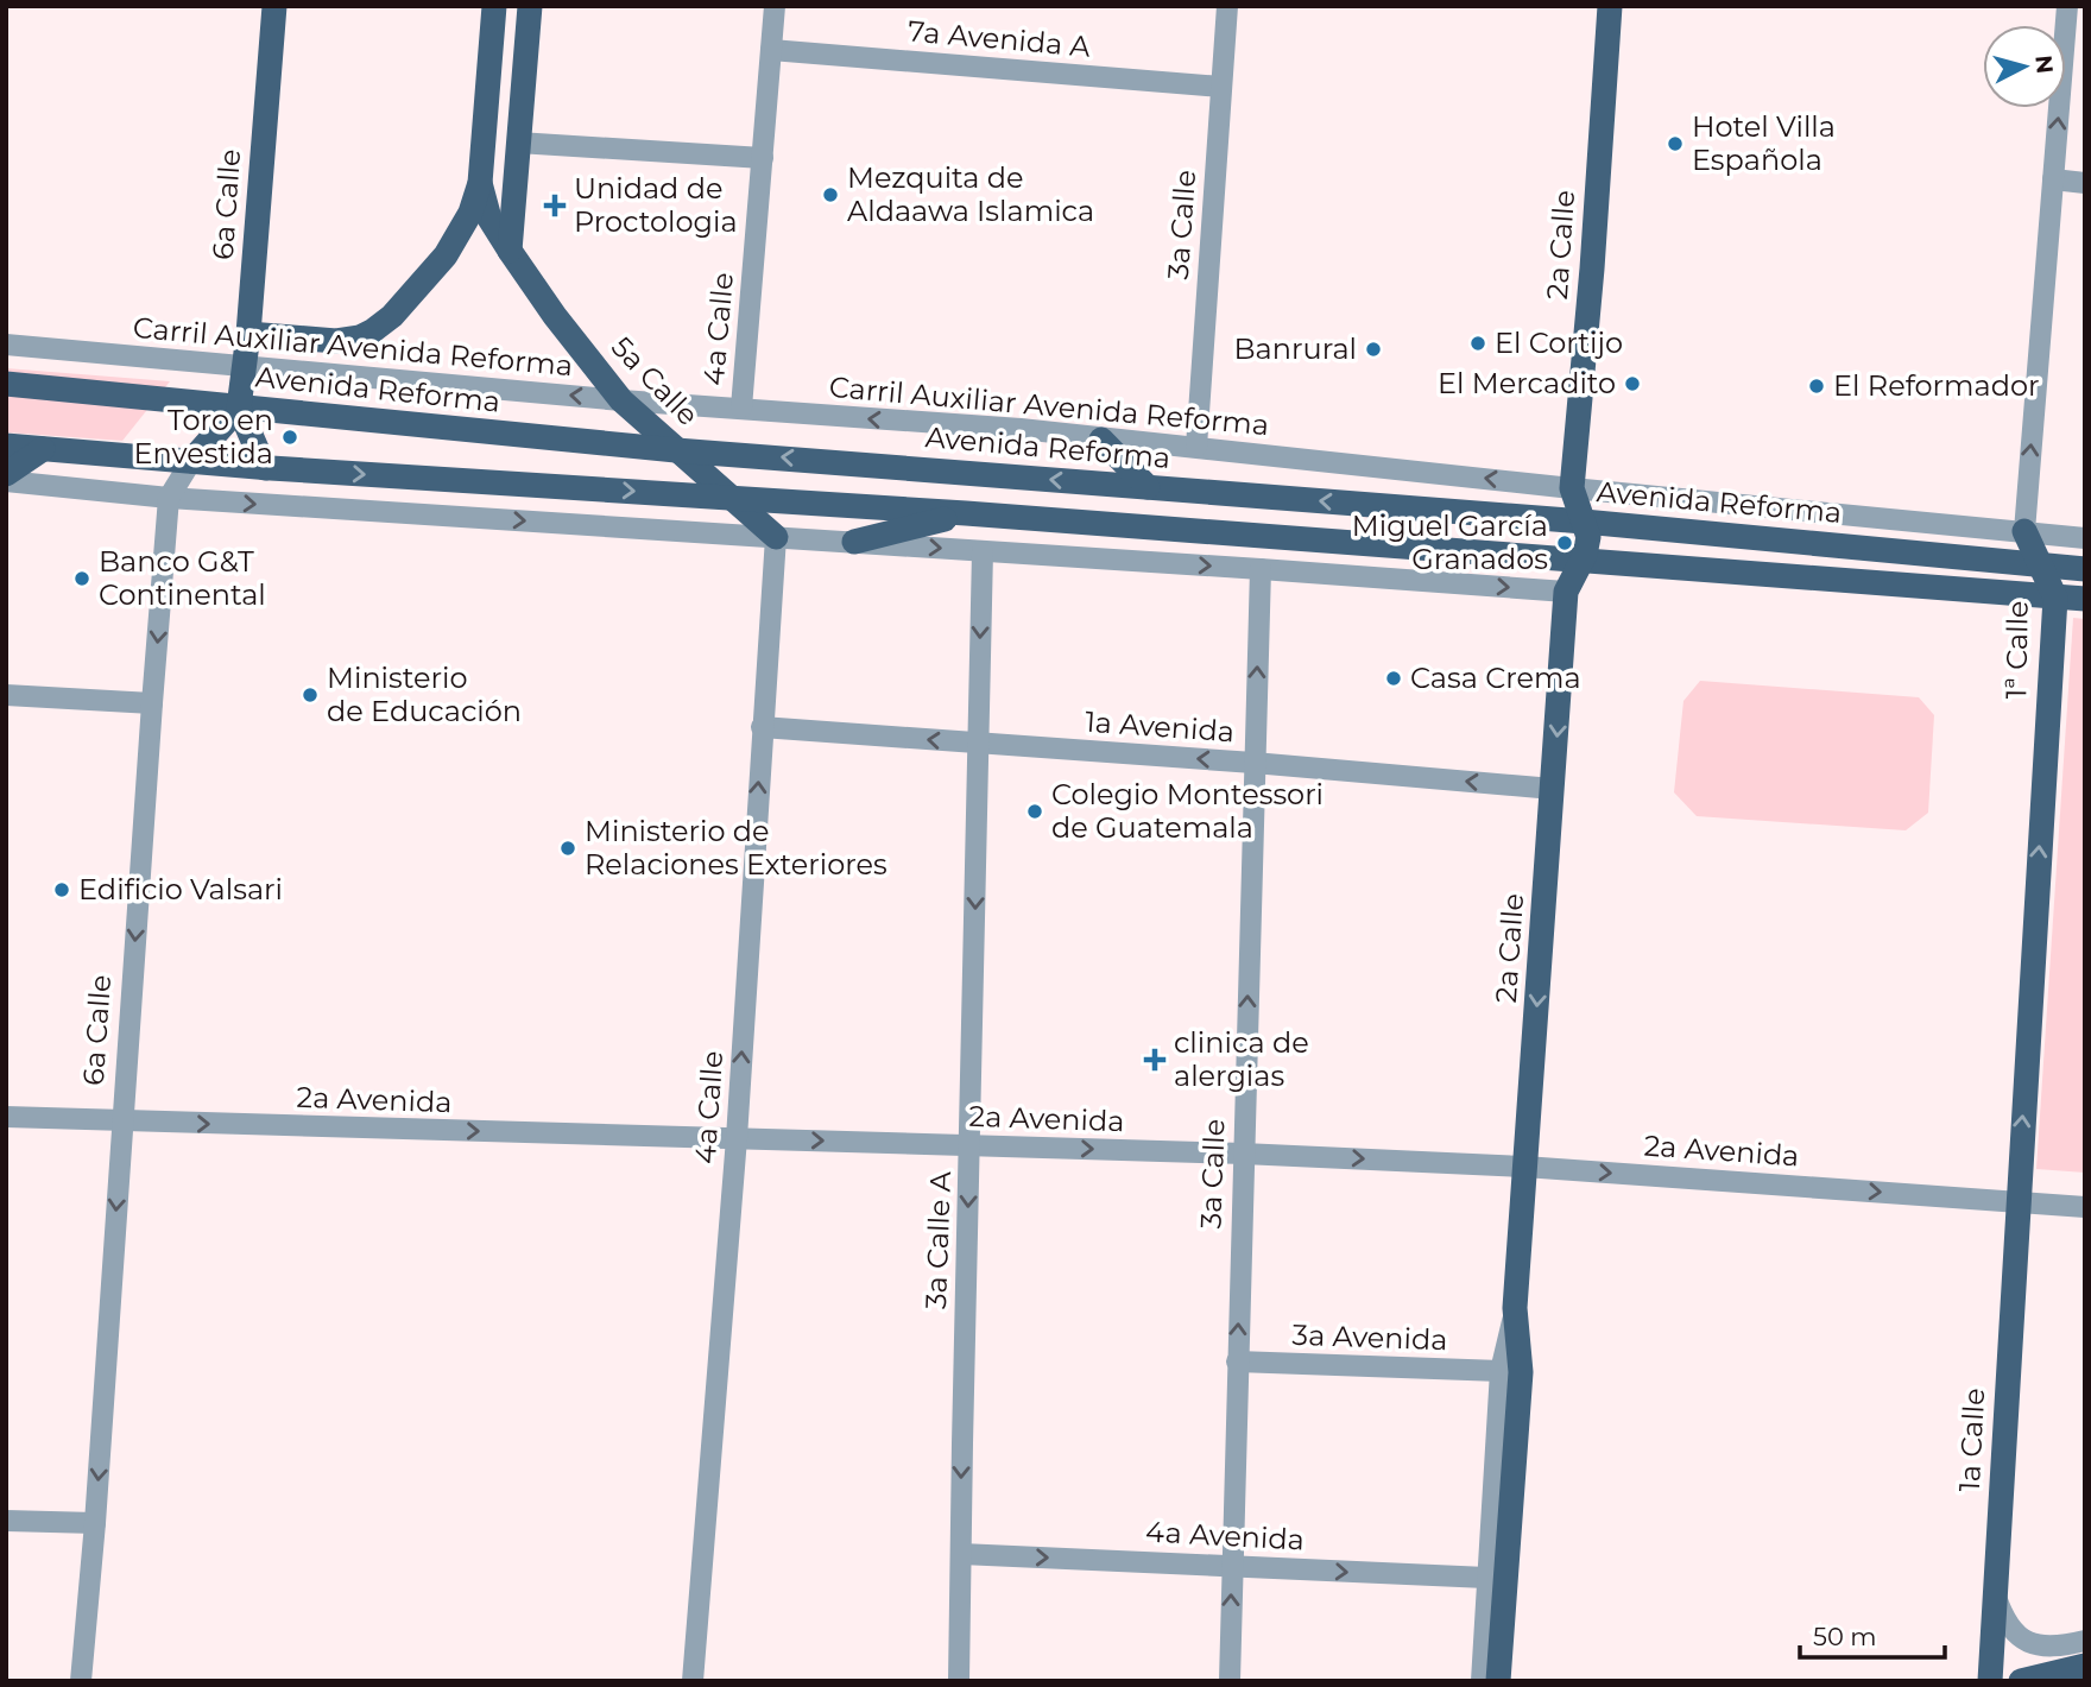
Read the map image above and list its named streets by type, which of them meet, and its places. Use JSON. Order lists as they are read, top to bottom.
{
  "streets": {
    "main road": [
      "6a Calle",
      "2a Calle",
      "5a Calle",
      "Avenida Reforma",
      "1ª Calle",
      "1a Calle"
    ],
    "street": [
      "7a Avenida A",
      "3a Calle",
      "4a Calle",
      "Carril Auxiliar Avenida Reforma",
      "1a Avenida",
      "2a Avenida",
      "3a Calle A",
      "3a Avenida",
      "4a Avenida"
    ]
  },
  "crossings": [
    ["7a Avenida A", "3a Calle"],
    ["7a Avenida A", "4a Calle"],
    ["6a Calle", "Carril Auxiliar Avenida Reforma"],
    ["6a Calle", "5a Calle"],
    ["6a Calle", "Avenida Reforma"],
    ["6a Calle", "2a Avenida"],
    ["3a Calle", "Carril Auxiliar Avenida Reforma"],
    ["3a Calle", "1a Avenida"],
    ["3a Calle", "2a Avenida"],
    ["3a Calle", "3a Avenida"],
    ["3a Calle", "4a Avenida"],
    ["2a Calle", "Carril Auxiliar Avenida Reforma"],
    ["2a Calle", "Avenida Reforma"],
    ["2a Calle", "1a Avenida"],
    ["2a Calle", "2a Avenida"],
    ["2a Calle", "3a Avenida"],
    ["2a Calle", "4a Avenida"],
    ["4a Calle", "Carril Auxiliar Avenida Reforma"],
    ["4a Calle", "5a Calle"],
    ["4a Calle", "1a Avenida"],
    ["4a Calle", "2a Avenida"],
    ["Carril Auxiliar Avenida Reforma", "5a Calle"],
    ["Carril Auxiliar Avenida Reforma", "1ª Calle"],
    ["5a Calle", "Avenida Reforma"],
    ["Avenida Reforma", "1ª Calle"],
    ["1ª Calle", "2a Avenida"],
    ["1ª Calle", "1a Calle"],
    ["1a Avenida", "3a Calle A"],
    ["2a Avenida", "3a Calle A"],
    ["2a Avenida", "1a Calle"],
    ["3a Calle A", "4a Avenida"]
  ],
  "one_way": [
    "6a Calle",
    "3a Calle",
    "1ª Calle",
    "1a Avenida",
    "2a Avenida",
    "3a Calle A",
    "4a Avenida"
  ],
  "places": {
    "other": [
      "Hotel Villa Española",
      "Mezquita de Aldaawa Islamica",
      "El Cortijo",
      "Banrural",
      "El Mercadito",
      "El Reformador",
      "Toro en Envestida",
      "Miguel García Granados",
      "Banco G&T Continental",
      "Casa Crema",
      "Ministerio de Educación",
      "Colegio Montessori de Guatemala",
      "Ministerio de Relaciones Exteriores",
      "Edificio Valsari"
    ],
    "health": ["Unidad de Proctologia", "clinica de alergias"]
  },
  "scale_bar": "50 m",
  "north": "right"
}
